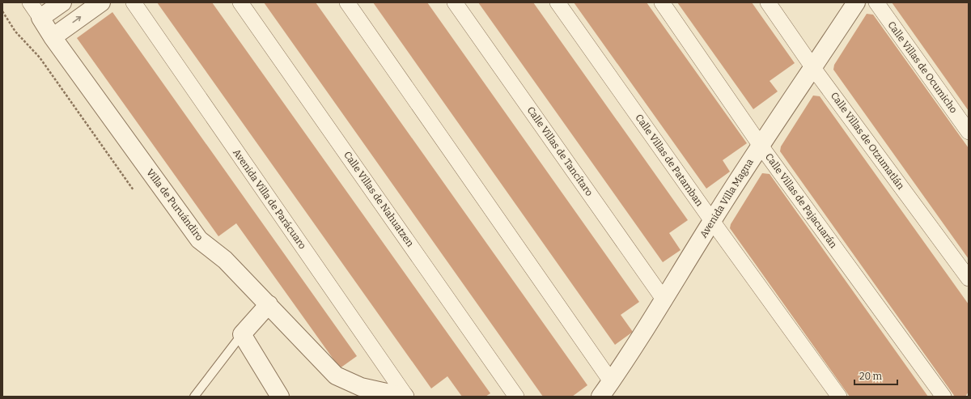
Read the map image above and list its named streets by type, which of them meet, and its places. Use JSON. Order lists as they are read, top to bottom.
{
  "streets": {
    "street": [
      "Calle Villas de Ocumicho",
      "Calle Villas de Otzumatlán",
      "Calle Villas de Tancítaro",
      "Calle Villas de Patamban",
      "Avenida Villa Magna",
      "Avenida Villa de Parácuaro",
      "Calle Villas de Nahuatzen",
      "Calle Villas de Pajacuarán",
      "Villa de Puruándiro"
    ]
  },
  "crossings": [
    ["Calle Villas de Otzumatlán", "Avenida Villa Magna"],
    ["Calle Villas de Tancítaro", "Avenida Villa Magna"],
    ["Calle Villas de Patamban", "Avenida Villa Magna"],
    ["Avenida Villa Magna", "Calle Villas de Pajacuarán"],
    ["Avenida Villa de Parácuaro", "Villa de Puruándiro"]
  ],
  "scale_bar": "20 m"
}
